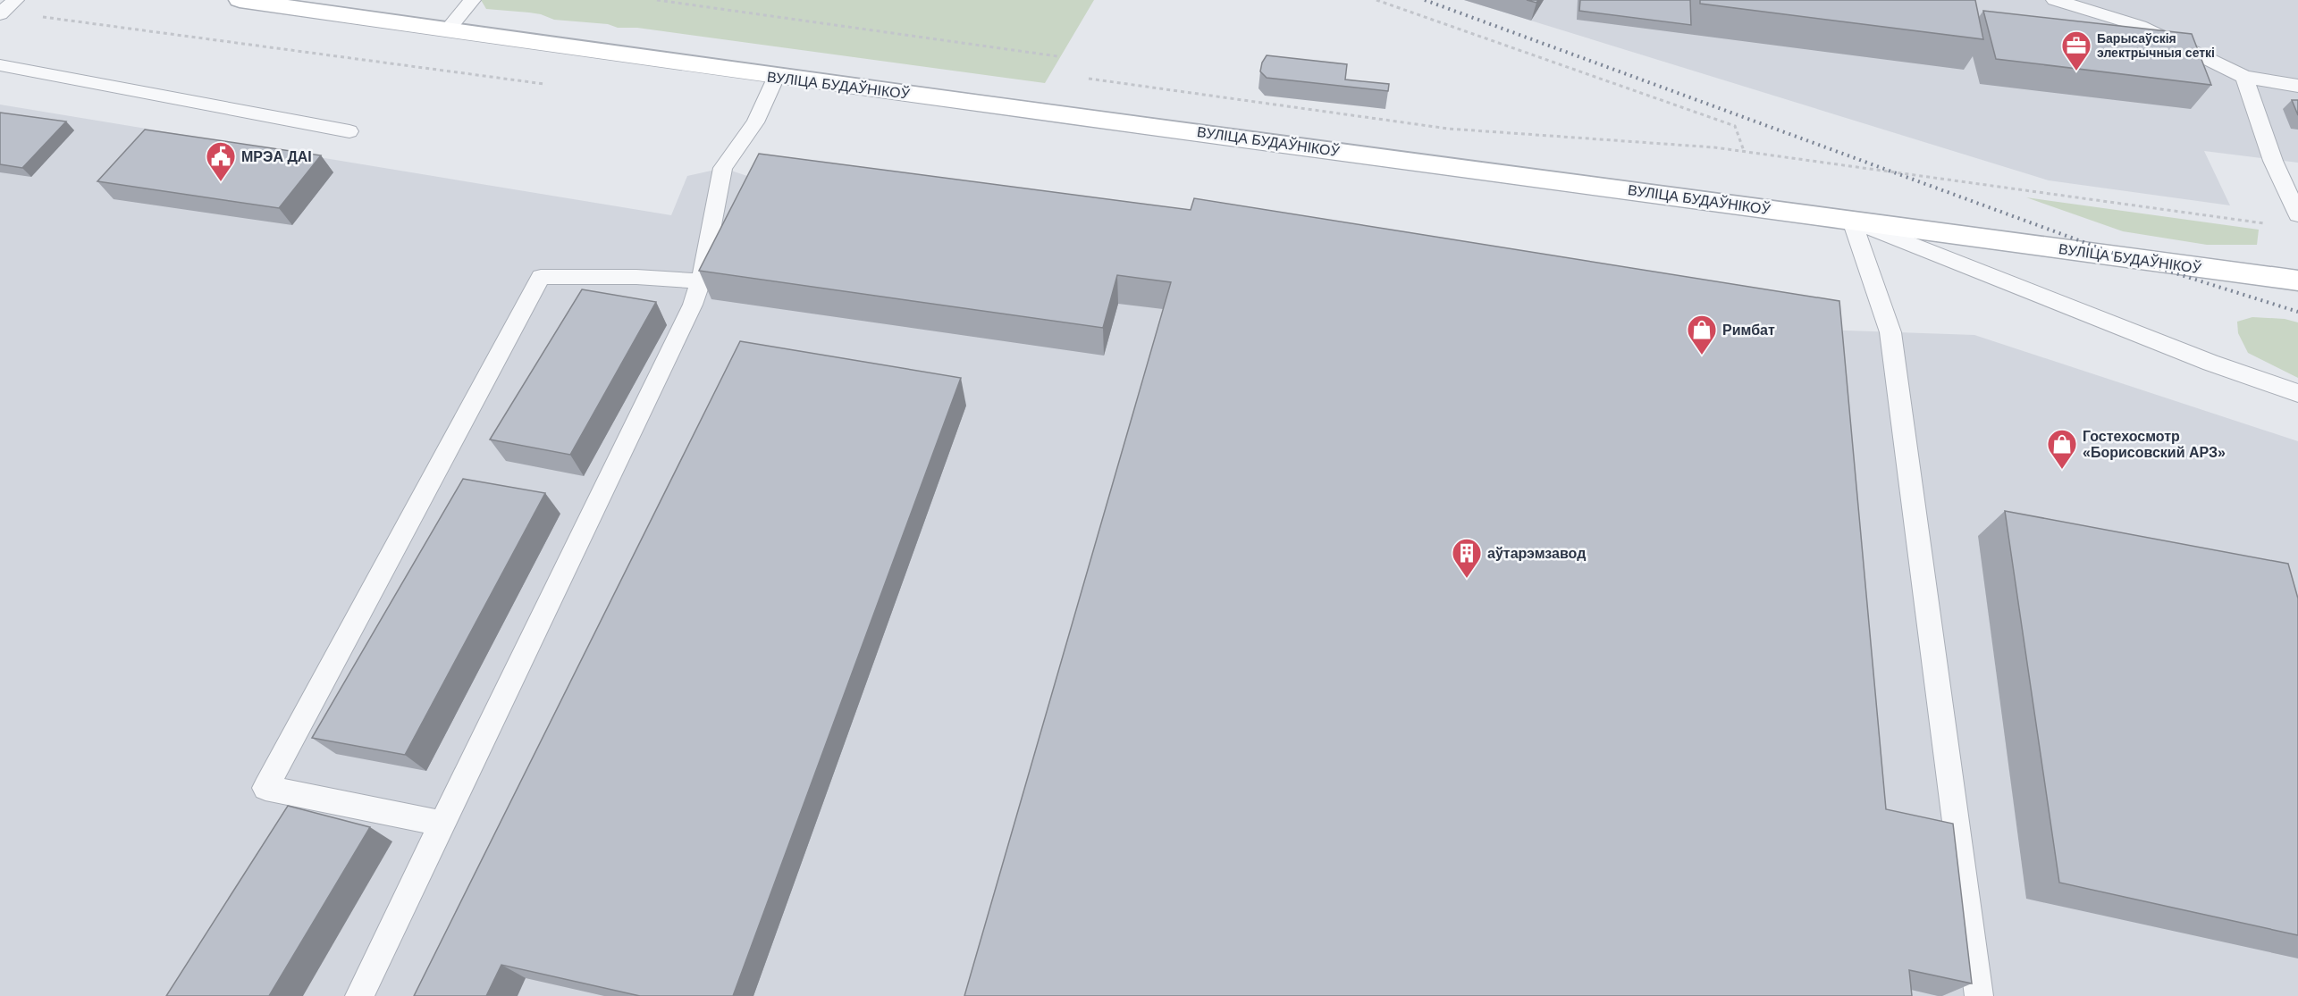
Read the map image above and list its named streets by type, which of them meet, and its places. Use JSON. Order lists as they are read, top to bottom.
{
  "streets": {
    "main road": ["ВУЛІЦА БУДАЎНІКОЎ"]
  },
  "places": {
    "office": ["Барысаўскія электрычныя сеткі"],
    "public building": ["МРЭА ДАІ"],
    "shop": ["Римбат", "Гостехосмотр «Борисовский АРЗ»"],
    "building": ["аўтарэмзавод"]
  }
}
